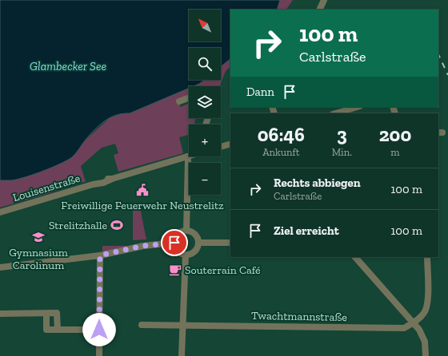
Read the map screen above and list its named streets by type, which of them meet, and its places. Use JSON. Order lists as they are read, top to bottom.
{
  "streets": {
    "street": ["Louisenstraße", "Twachtmannstraße"]
  },
  "water": ["Glambecker See"],
  "places": {
    "public building": ["Freiwillige Feuerwehr Neustrelitz"],
    "sports": ["Strelitzhalle"],
    "school or university": ["Gymnasium Carolinum"],
    "cafe": ["Souterrain Café"]
  },
  "north": "top left",
  "page": {
    "map_buttons": ["+", "−"],
    "turn": ["100 m", "Carlstraße"],
    "then": "Dann",
    "eta": [
      "06:46",
      "Ankunft",
      "3",
      "Min.",
      "200",
      "m"
    ],
    "list": [
      {
        "name": "Rechts abbiegen",
        "note": "Carlstraße",
        "value": "100 m"
      },
      {
        "name": "Ziel erreicht",
        "value": "100 m"
      }
    ]
  }
}
